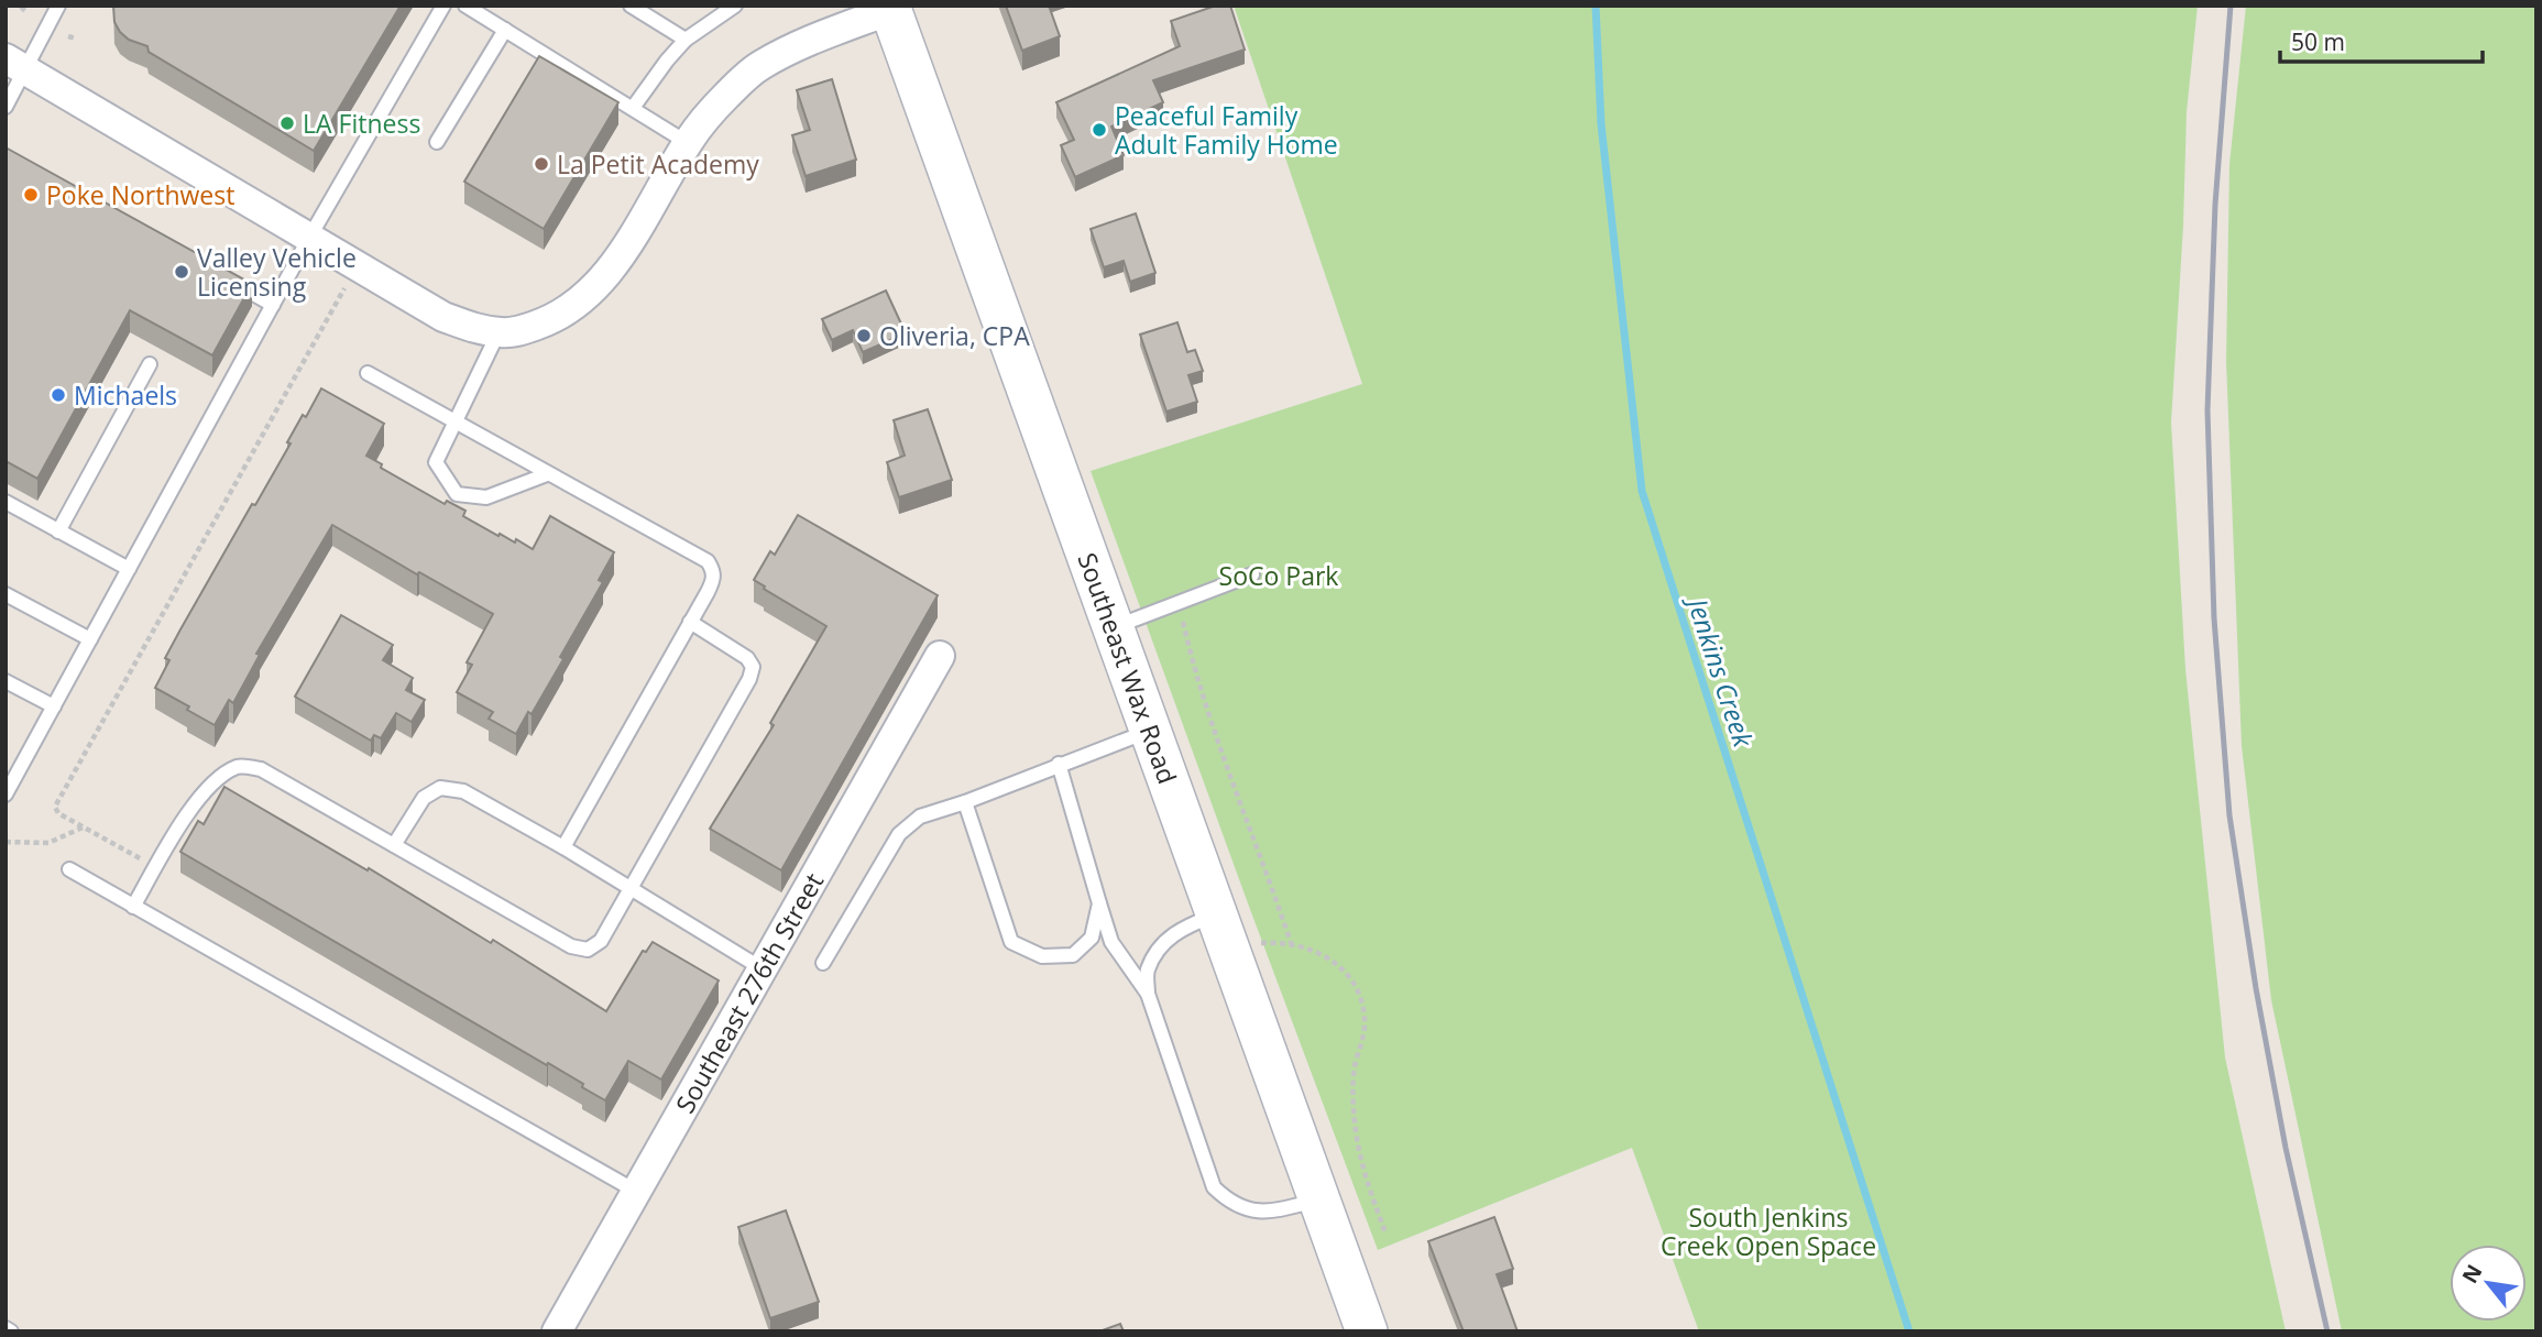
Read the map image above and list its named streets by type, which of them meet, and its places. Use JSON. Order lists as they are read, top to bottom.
{
  "streets": {
    "street": ["Southeast Wax Road", "Southeast 276th Street"]
  },
  "water": ["Jenkins Creek"],
  "parks": ["SoCo Park", "South Jenkins Creek Open Space"],
  "places": [
    "LA Fitness",
    "Peaceful Family Adult Family Home",
    "La Petit Academy",
    "Poke Northwest",
    "Valley Vehicle Licensing",
    "Oliveria, CPA",
    "Michaels"
  ],
  "scale_bar": "50 m",
  "north": "top left"
}
